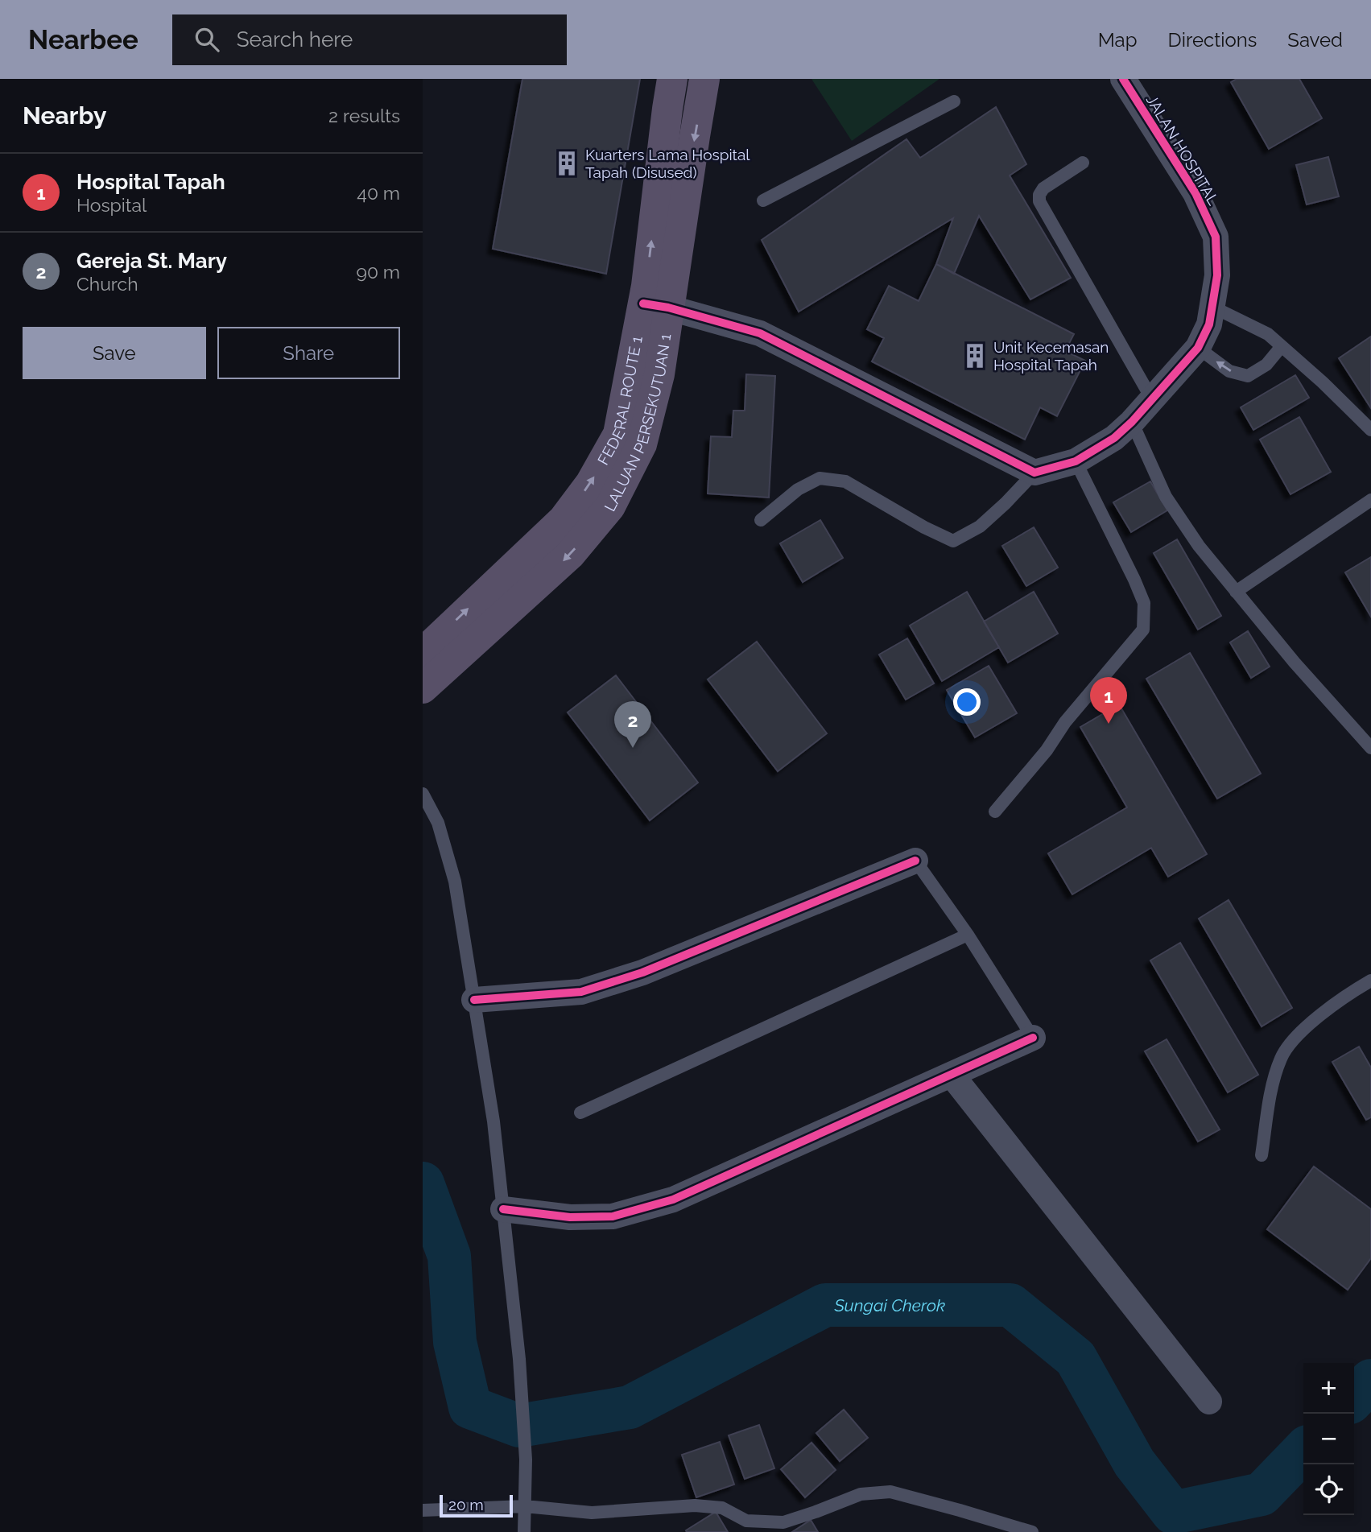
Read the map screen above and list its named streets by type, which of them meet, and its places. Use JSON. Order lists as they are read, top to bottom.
{
  "streets": {
    "highway": ["FEDERAL ROUTE 1", "LALUAN PERSEKUTUAN 1"],
    "street": ["JALAN HOSPITAL"]
  },
  "crossings": [
    ["FEDERAL ROUTE 1", "LALUAN PERSEKUTUAN 1"]
  ],
  "one_way": ["FEDERAL ROUTE 1", "LALUAN PERSEKUTUAN 1"],
  "water": ["Sungai Cherok"],
  "places": {
    "building": ["Kuarters Lama Hospital Tapah (Disused)", "Unit Kecemasan Hospital Tapah"]
  },
  "scale_bar": "20 m",
  "page": {
    "header": "Nearbee",
    "search": "Search here",
    "nav": ["Map", "Directions", "Saved"],
    "heading": ["Nearby", "2 results"],
    "list": [
      {
        "mark": "1",
        "name": "Hospital Tapah",
        "note": "Hospital",
        "value": "40 m"
      },
      {
        "mark": "2",
        "name": "Gereja St. Mary",
        "note": "Church",
        "value": "90 m"
      }
    ],
    "buttons": ["Save", "Share"],
    "pins": ["1", "2"],
    "map_buttons": ["+", "−"],
    "scale": "20 m"
  }
}
